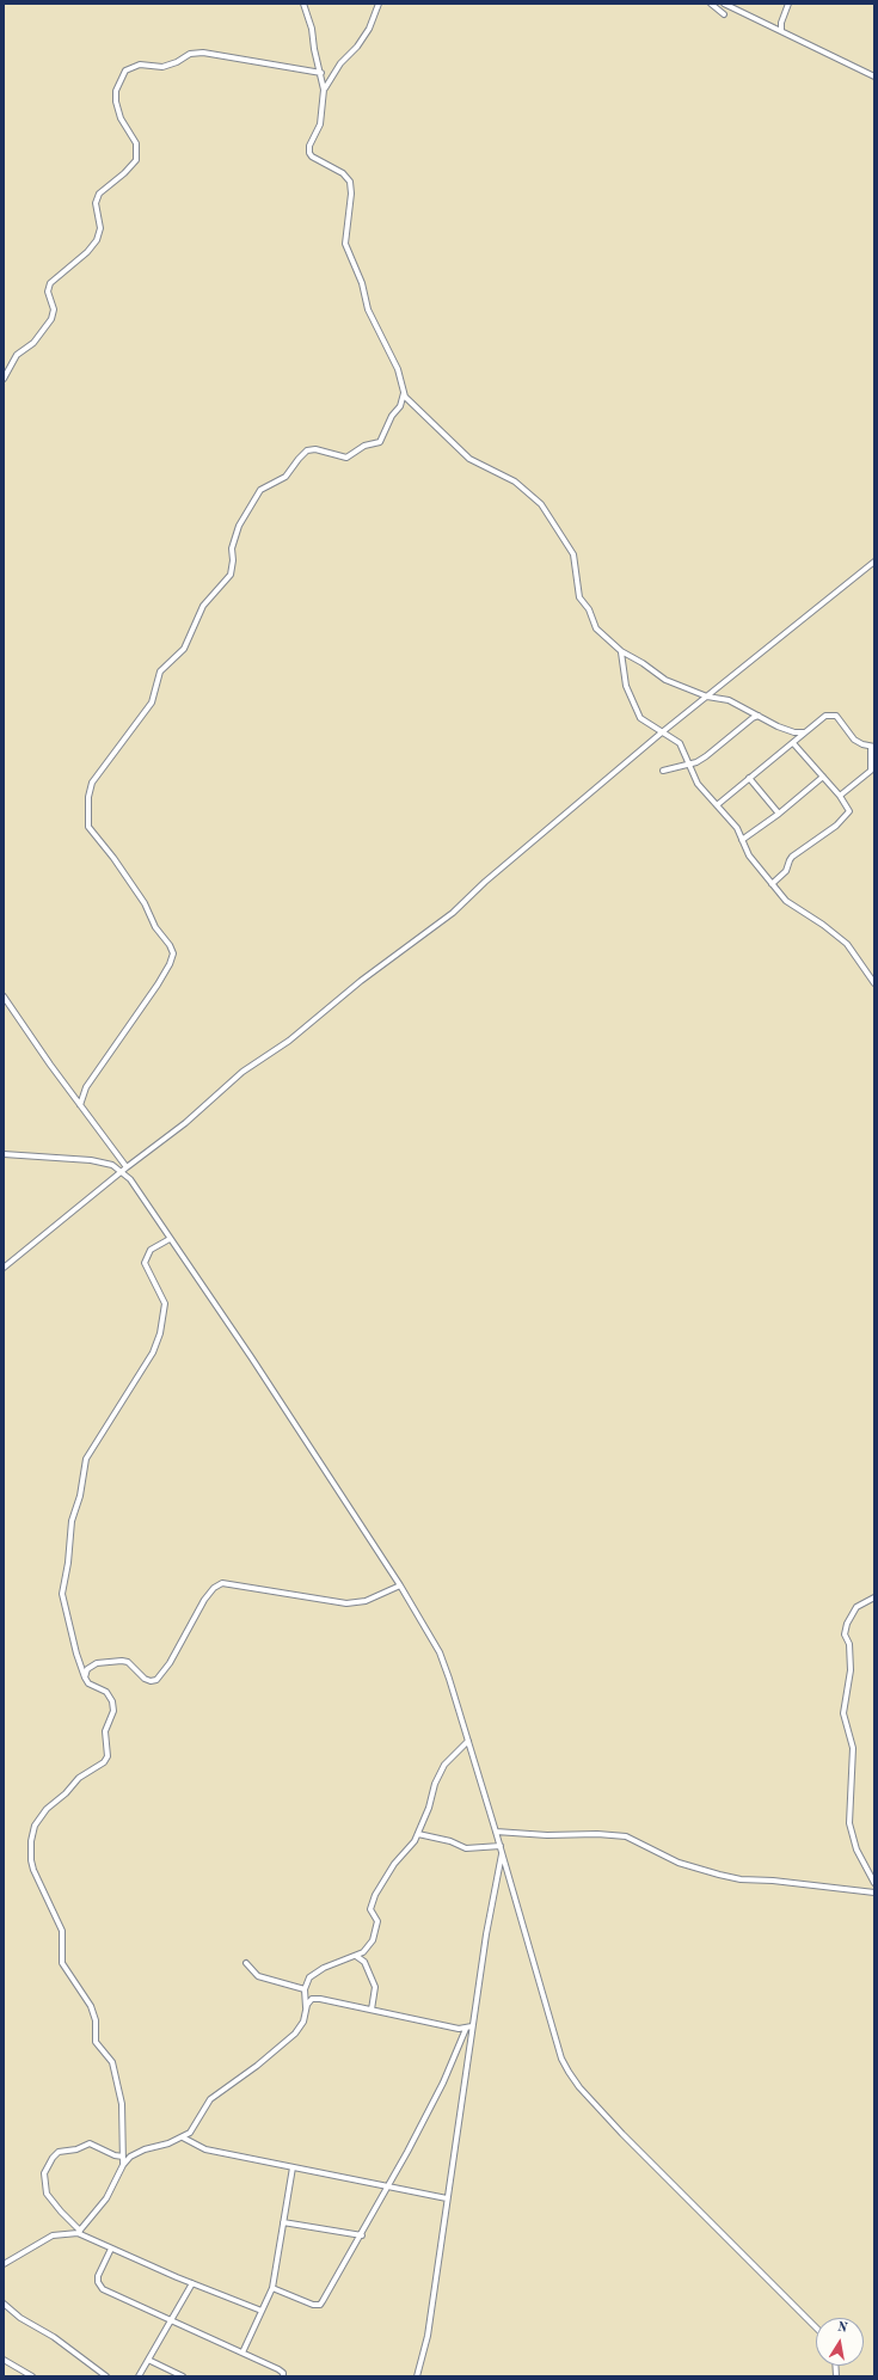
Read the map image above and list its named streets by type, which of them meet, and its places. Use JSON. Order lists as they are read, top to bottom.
{
  "north": "top"
}
